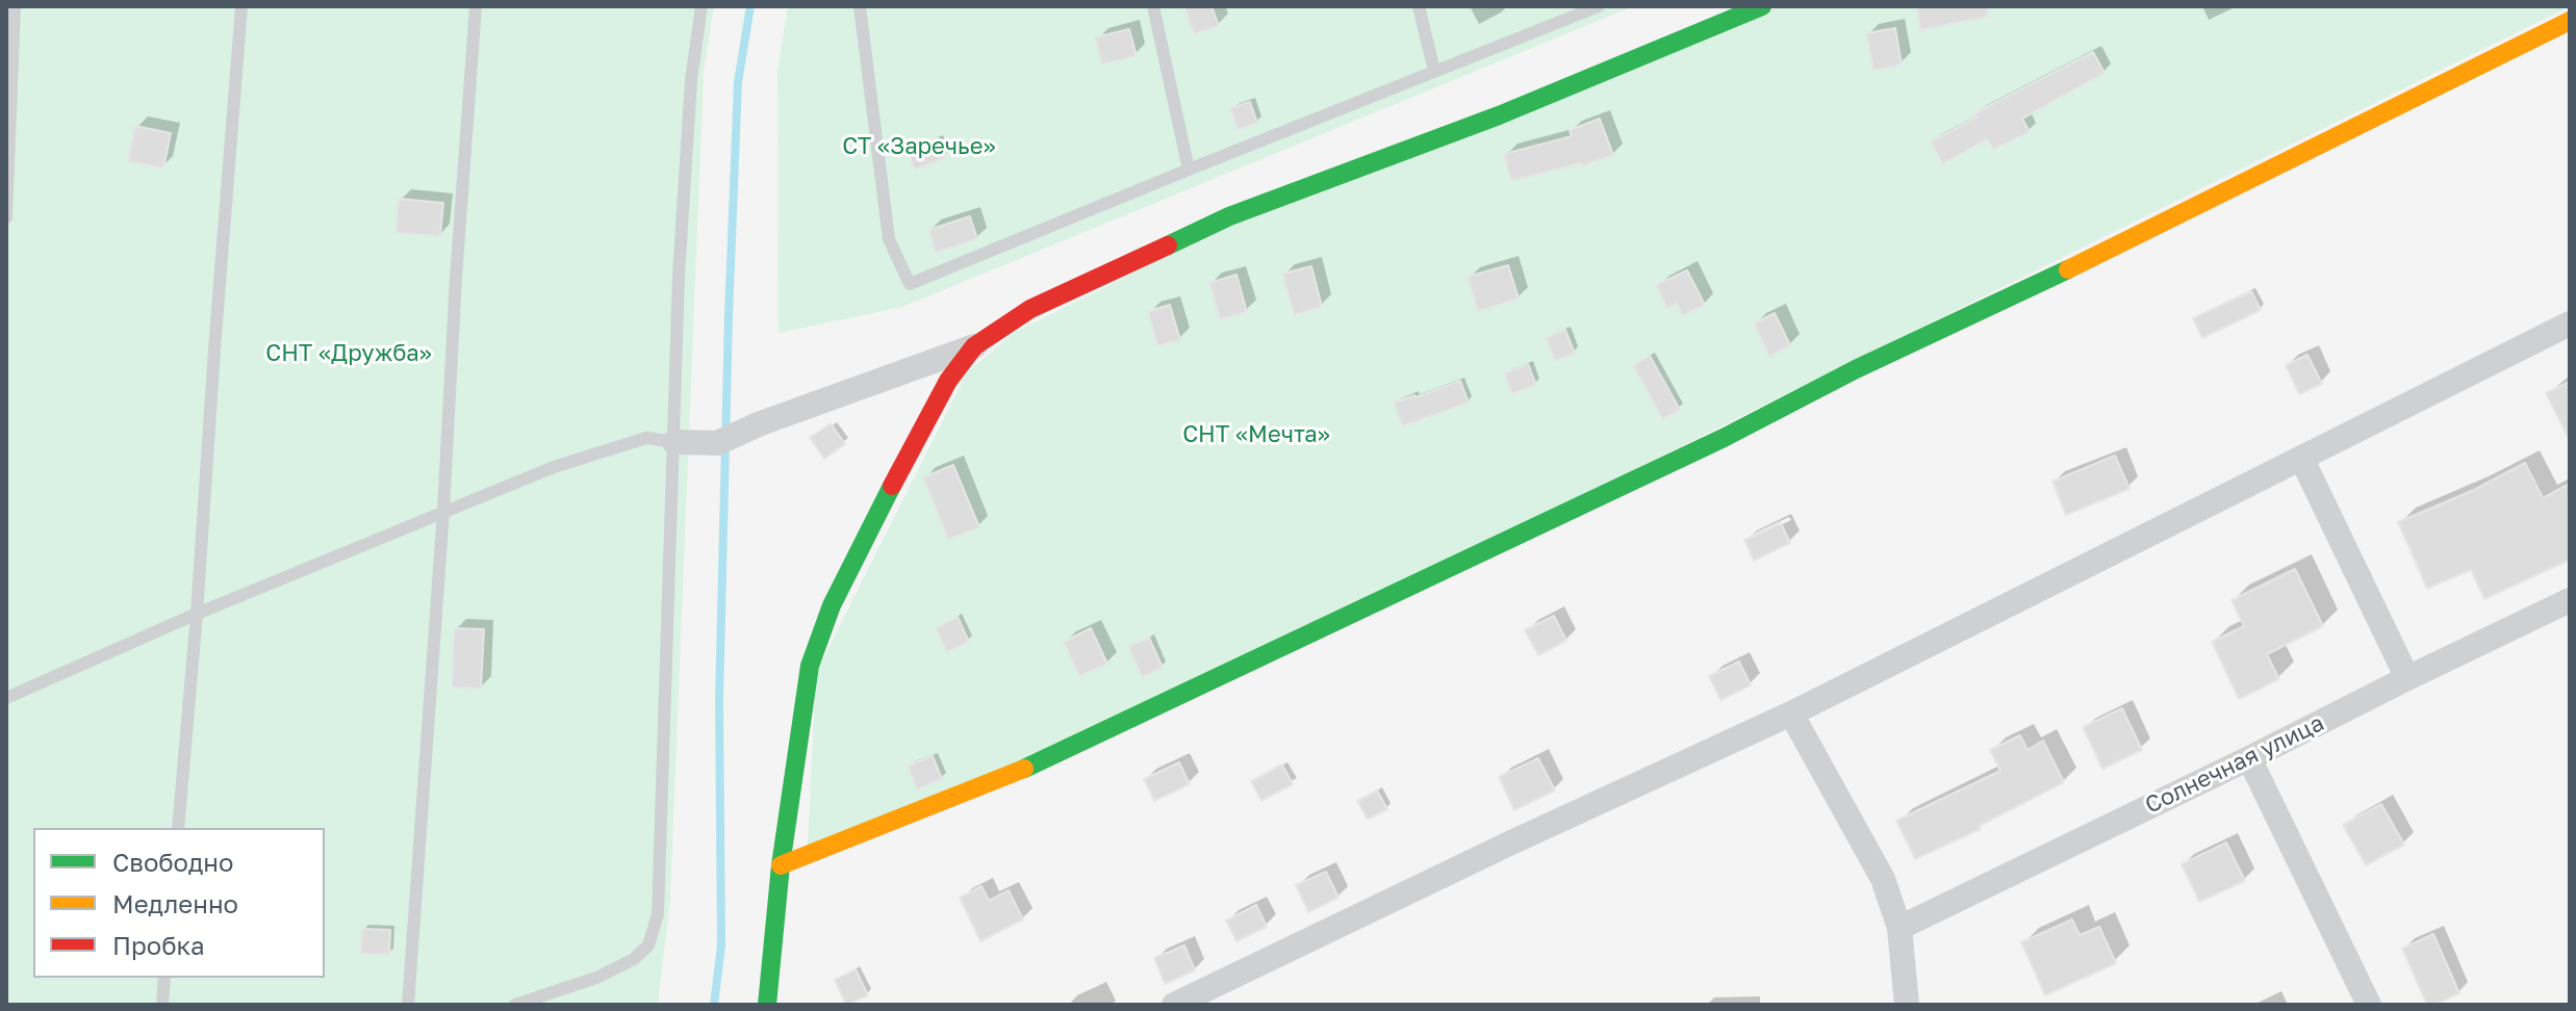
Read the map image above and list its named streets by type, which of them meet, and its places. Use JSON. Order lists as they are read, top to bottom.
{
  "streets": {
    "street": ["Солнечная улица"]
  },
  "parks": ["СТ «Заречье»", "СНТ «Дружба»", "СНТ «Мечта»"],
  "legend": ["Свободно", "Медленно", "Пробка"]
}
